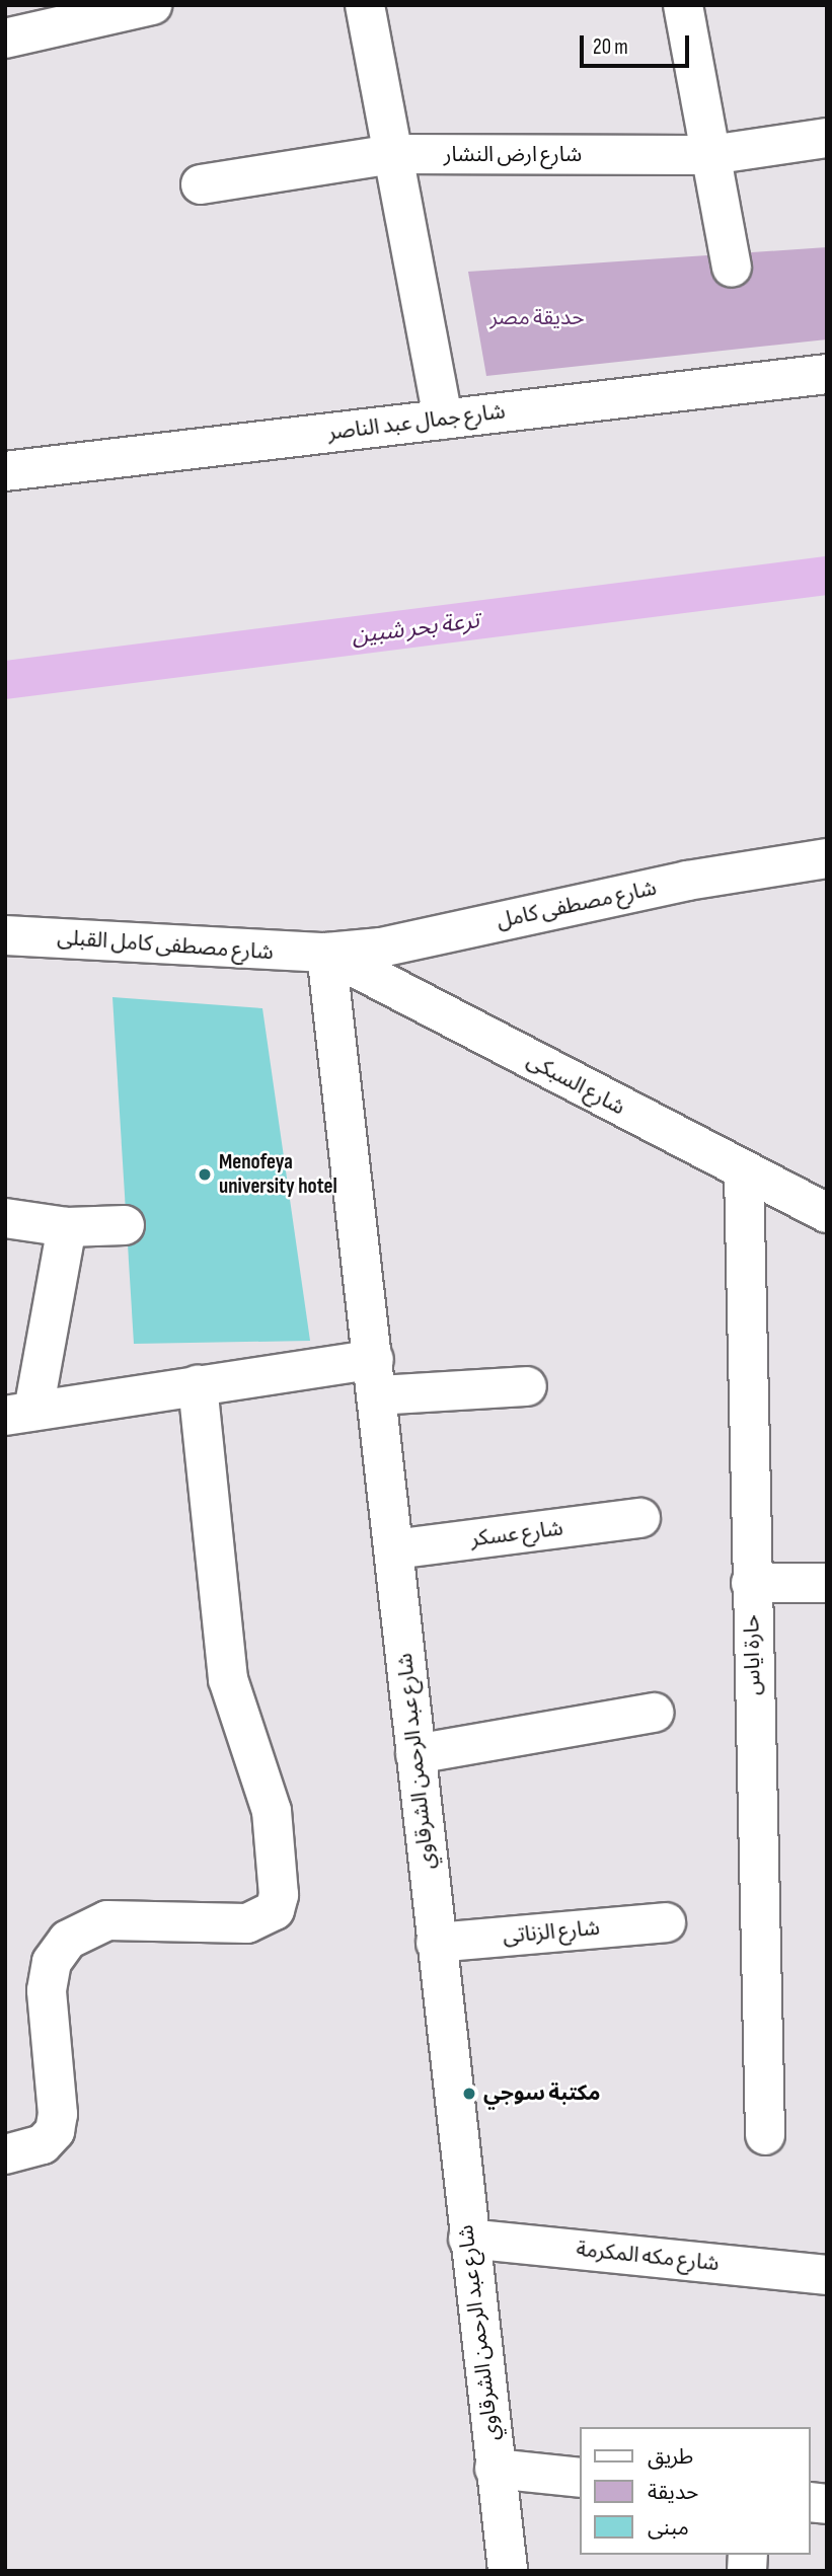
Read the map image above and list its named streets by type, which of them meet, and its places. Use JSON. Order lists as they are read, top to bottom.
{
  "streets": {
    "street": [
      "شارع ارض النشار",
      "شارع جمال عبد الناصر",
      "شارع مصطفى كامل",
      "شارع مصطفى كامل القبلى",
      "شارع السبكى",
      "شارع عسكر",
      "حارة اياس",
      "شارع عبد الرحمن الشرقاوي",
      "شارع الزناتى",
      "شارع مكه المكرمة"
    ]
  },
  "crossings": [
    ["شارع مصطفى كامل", "شارع مصطفى كامل القبلى"],
    ["شارع مصطفى كامل", "شارع السبكى"],
    ["شارع مصطفى كامل", "شارع عبد الرحمن الشرقاوي"],
    ["شارع مصطفى كامل القبلى", "شارع السبكى"],
    ["شارع مصطفى كامل القبلى", "شارع عبد الرحمن الشرقاوي"],
    ["شارع السبكى", "حارة اياس"],
    ["شارع السبكى", "شارع عبد الرحمن الشرقاوي"],
    ["شارع عسكر", "شارع عبد الرحمن الشرقاوي"],
    ["شارع عبد الرحمن الشرقاوي", "شارع الزناتى"],
    ["شارع عبد الرحمن الشرقاوي", "شارع مكه المكرمة"]
  ],
  "water": ["ترعة بحر شبين"],
  "parks": ["حديقة مصر"],
  "places": ["Menofeya university hotel", "مكتبة سوجي"],
  "legend": ["طريق", "حديقة", "مبنى"],
  "scale_bar": "20 m"
}
